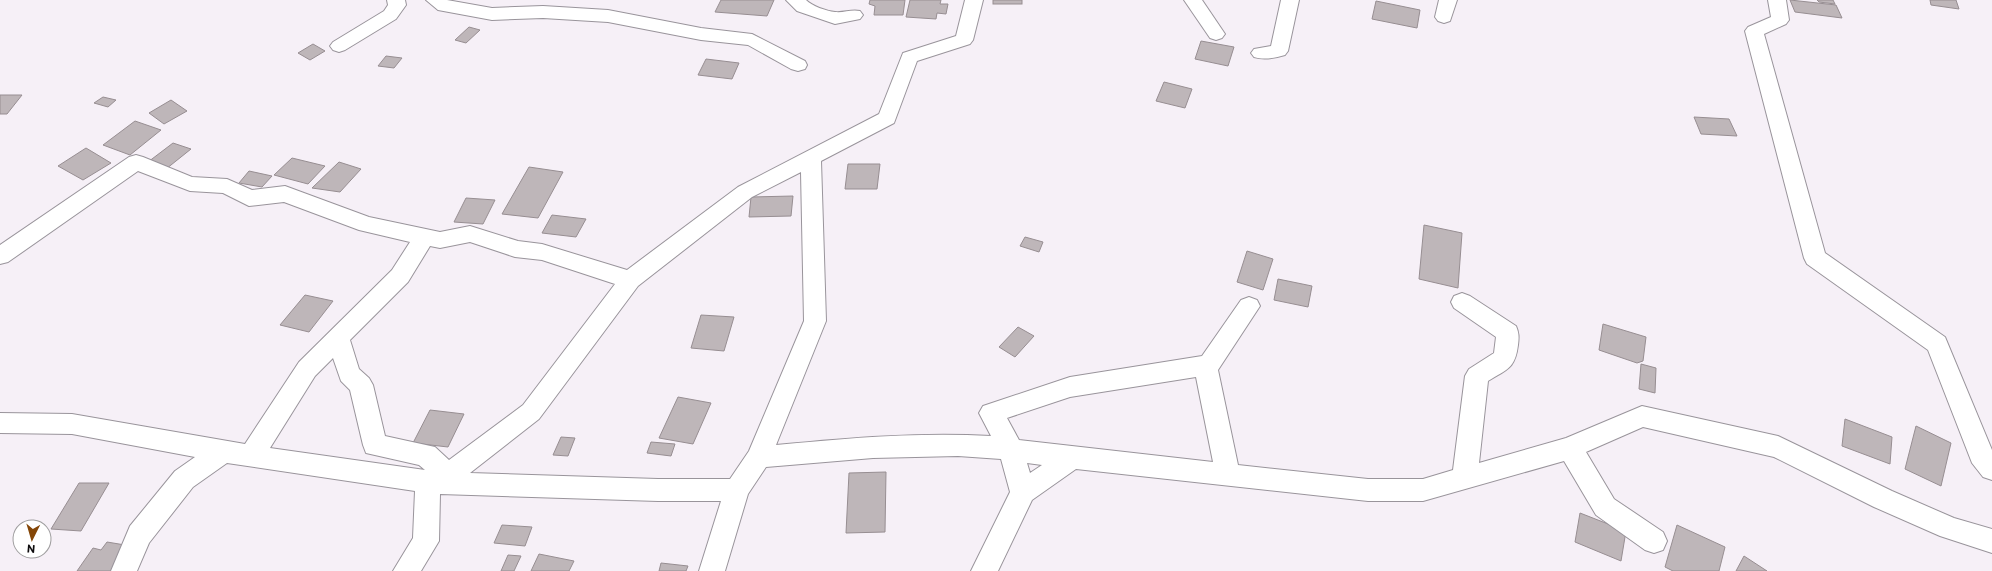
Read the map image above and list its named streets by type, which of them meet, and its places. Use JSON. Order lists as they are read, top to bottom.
{
  "north": "bottom"
}
